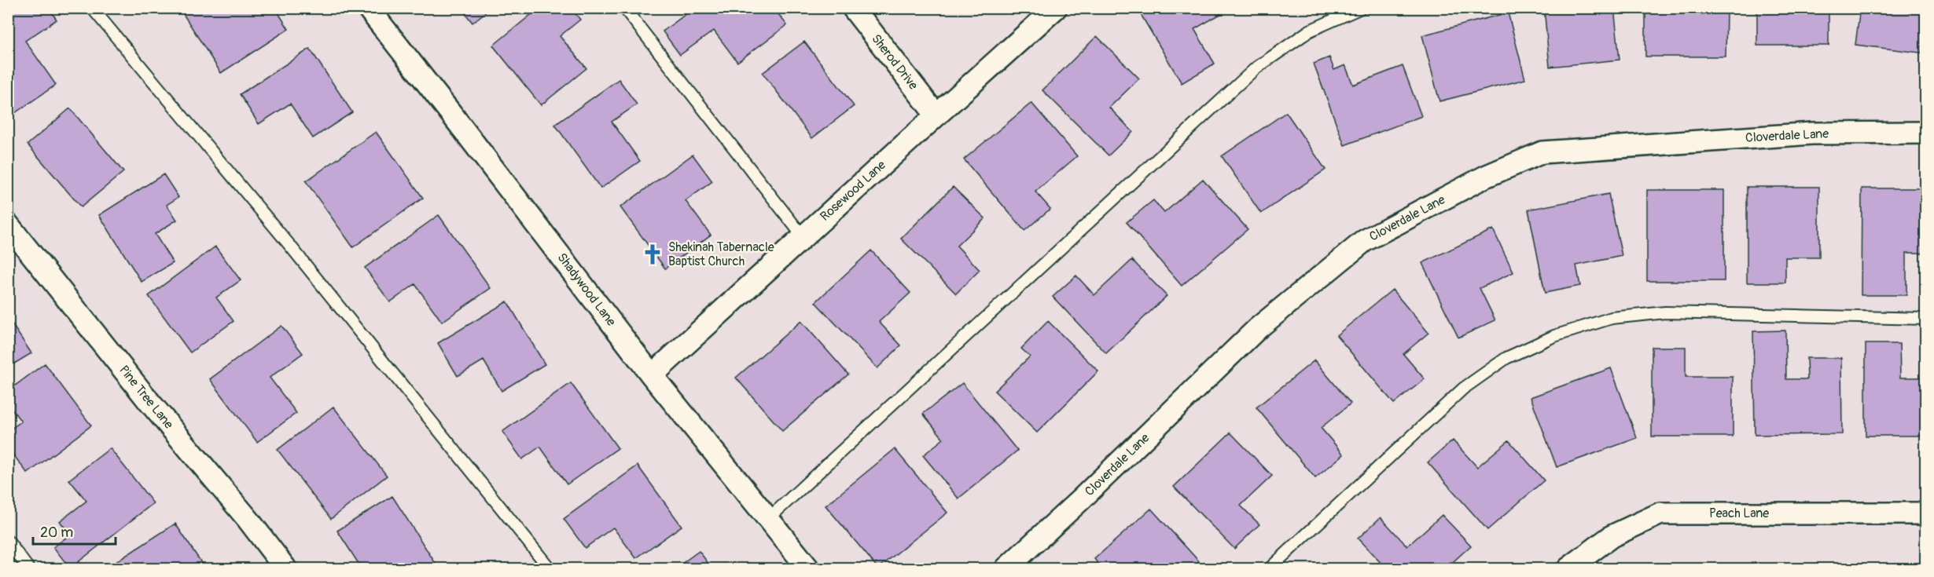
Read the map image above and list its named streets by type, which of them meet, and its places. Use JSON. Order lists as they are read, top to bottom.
{
  "streets": {
    "street": [
      "Sherod Drive",
      "Cloverdale Lane",
      "Rosewood Lane",
      "Shadywood Lane",
      "Pine Tree Lane",
      "Peach Lane"
    ]
  },
  "crossings": [
    ["Sherod Drive", "Rosewood Lane"],
    ["Rosewood Lane", "Shadywood Lane"]
  ],
  "places": {
    "church": ["Shekinah Tabernacle Baptist Church"]
  },
  "scale_bar": "20 m"
}
